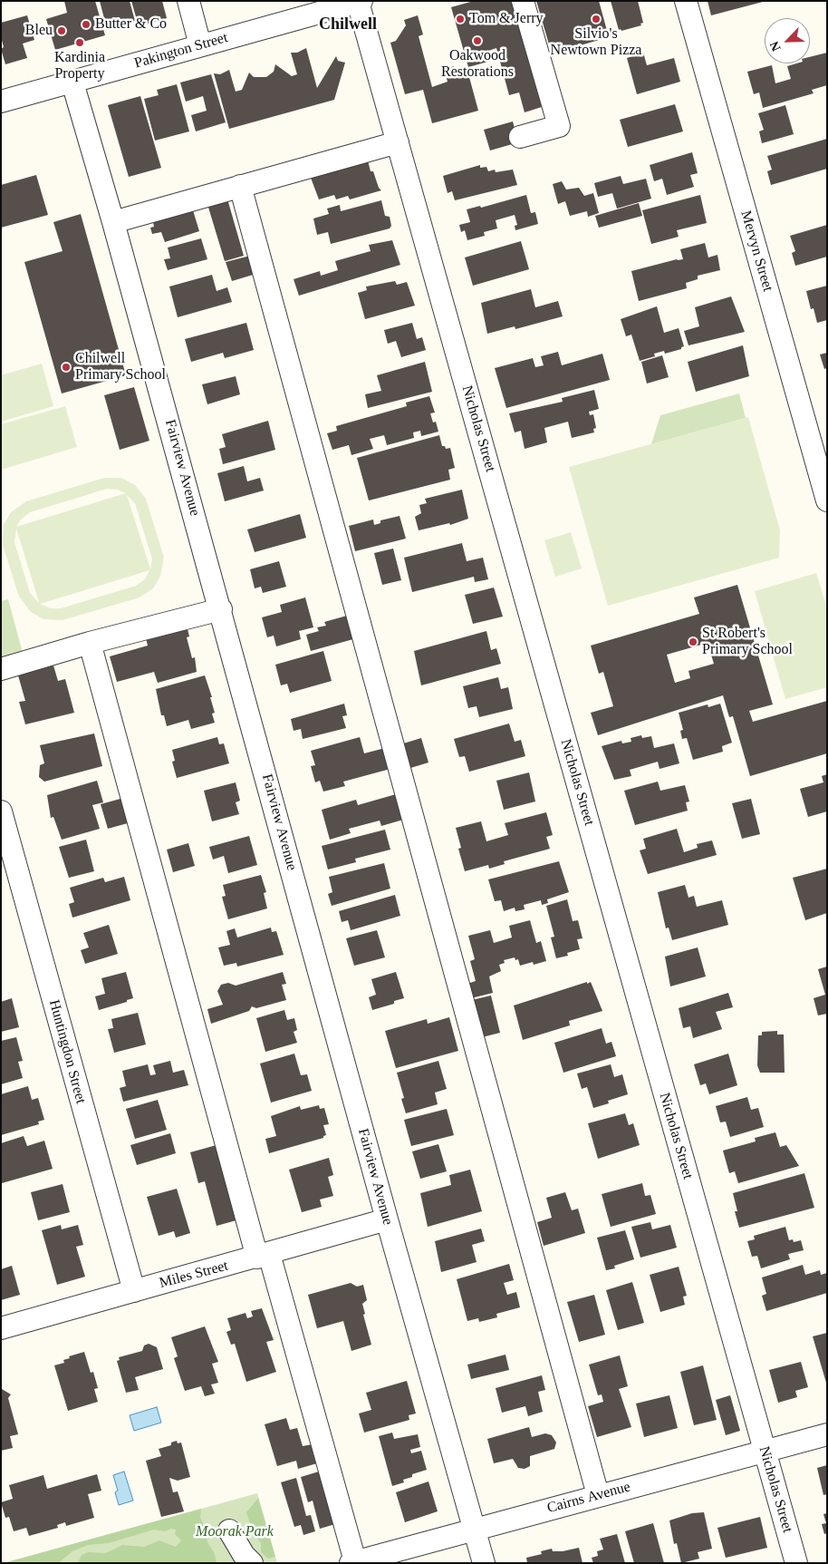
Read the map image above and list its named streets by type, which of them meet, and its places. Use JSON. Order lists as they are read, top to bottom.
{
  "streets": {
    "street": [
      "Pakington Street",
      "Mervyn Street",
      "Nicholas Street",
      "Fairview Avenue",
      "Huntingdon Street",
      "Miles Street",
      "Cairns Avenue"
    ]
  },
  "crossings": [
    ["Pakington Street", "Nicholas Street"],
    ["Pakington Street", "Fairview Avenue"],
    ["Nicholas Street", "Cairns Avenue"],
    ["Fairview Avenue", "Miles Street"],
    ["Fairview Avenue", "Cairns Avenue"],
    ["Huntingdon Street", "Miles Street"]
  ],
  "districts": ["Chilwell"],
  "parks": ["Moorak Park"],
  "places": [
    "Tom & Jerry",
    "Silvio's Newtown Pizza",
    "Butter & Co",
    "Bleu",
    "Oakwood Restorations",
    "Kardinia Property",
    "Chilwell Primary School",
    "St Robert's Primary School"
  ],
  "north": "bottom left"
}
